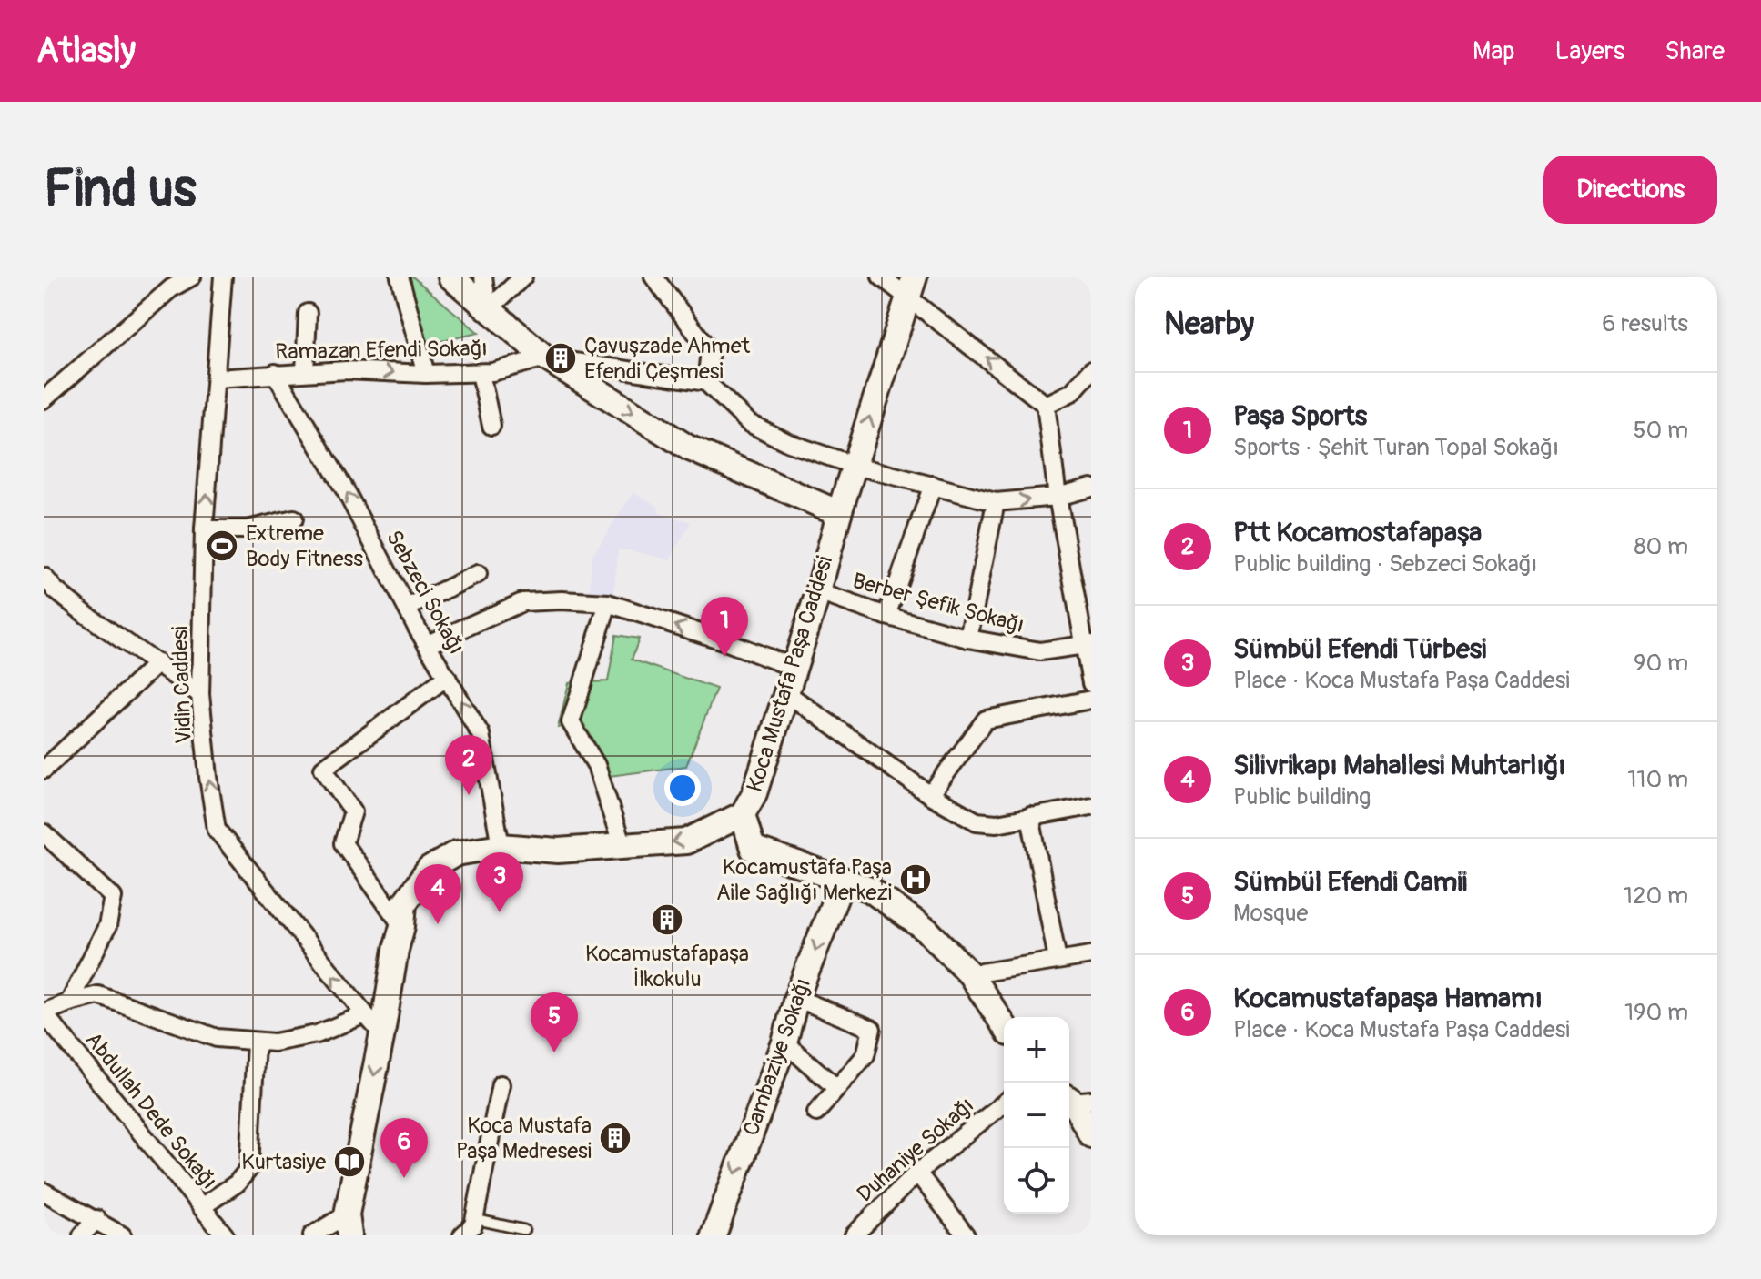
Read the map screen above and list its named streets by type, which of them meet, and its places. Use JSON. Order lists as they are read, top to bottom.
{
  "streets": {
    "street": [
      "Ramazan Efendi Sokağı",
      "Sebzeci Sokağı",
      "Berber Şefik Sokağı",
      "Koca Mustafa Paşa Caddesi",
      "Vidin Caddesi",
      "Cambaziye Sokağı",
      "Abdullah Dede Sokağı",
      "Duhaniye Sokağı"
    ]
  },
  "crossings": [
    ["Ramazan Efendi Sokağı", "Sebzeci Sokağı"],
    ["Ramazan Efendi Sokağı", "Vidin Caddesi"],
    ["Sebzeci Sokağı", "Koca Mustafa Paşa Caddesi"],
    ["Berber Şefik Sokağı", "Koca Mustafa Paşa Caddesi"],
    ["Koca Mustafa Paşa Caddesi", "Vidin Caddesi"]
  ],
  "one_way": [
    "Ramazan Efendi Sokağı",
    "Sebzeci Sokağı",
    "Vidin Caddesi",
    "Cambaziye Sokağı"
  ],
  "places": {
    "building": ["Çavuşzade Ahmet Efendi Çeşmesi", "Kocamustafapaşa İlkokulu", "Koca Mustafa Paşa Medresesi"],
    "sports": ["Extreme Body Fitness"],
    "hospital": ["Kocamustafa Paşa Aile Sağlığı Merkezi"],
    "library": ["Kurtasiye"]
  },
  "page": {
    "header": "Atlasly",
    "nav": ["Map", "Layers", "Share"],
    "buttons": "Directions",
    "title": "Find us",
    "heading": ["Nearby", "6 results"],
    "list": [
      {
        "mark": "1",
        "name": "Paşa Sports",
        "note": "Sports · Şehit Turan Topal Sokağı",
        "value": "50 m"
      },
      {
        "mark": "2",
        "name": "Ptt Kocamostafapaşa",
        "note": "Public building · Sebzeci Sokağı",
        "value": "80 m"
      },
      {
        "mark": "3",
        "name": "Sümbül Efendi Türbesi",
        "note": "Place · Koca Mustafa Paşa Caddesi",
        "value": "90 m"
      },
      {
        "mark": "4",
        "name": "Silivrikapı Mahallesi Muhtarlığı",
        "note": "Public building",
        "value": "110 m"
      },
      {
        "mark": "5",
        "name": "Sümbül Efendi Camii",
        "note": "Mosque",
        "value": "120 m"
      },
      {
        "mark": "6",
        "name": "Kocamustafapaşa Hamamı",
        "note": "Place · Koca Mustafa Paşa Caddesi",
        "value": "190 m"
      }
    ],
    "pins": [
      "1",
      "2",
      "3",
      "4",
      "5",
      "6"
    ],
    "map_buttons": ["+", "−"]
  }
}
